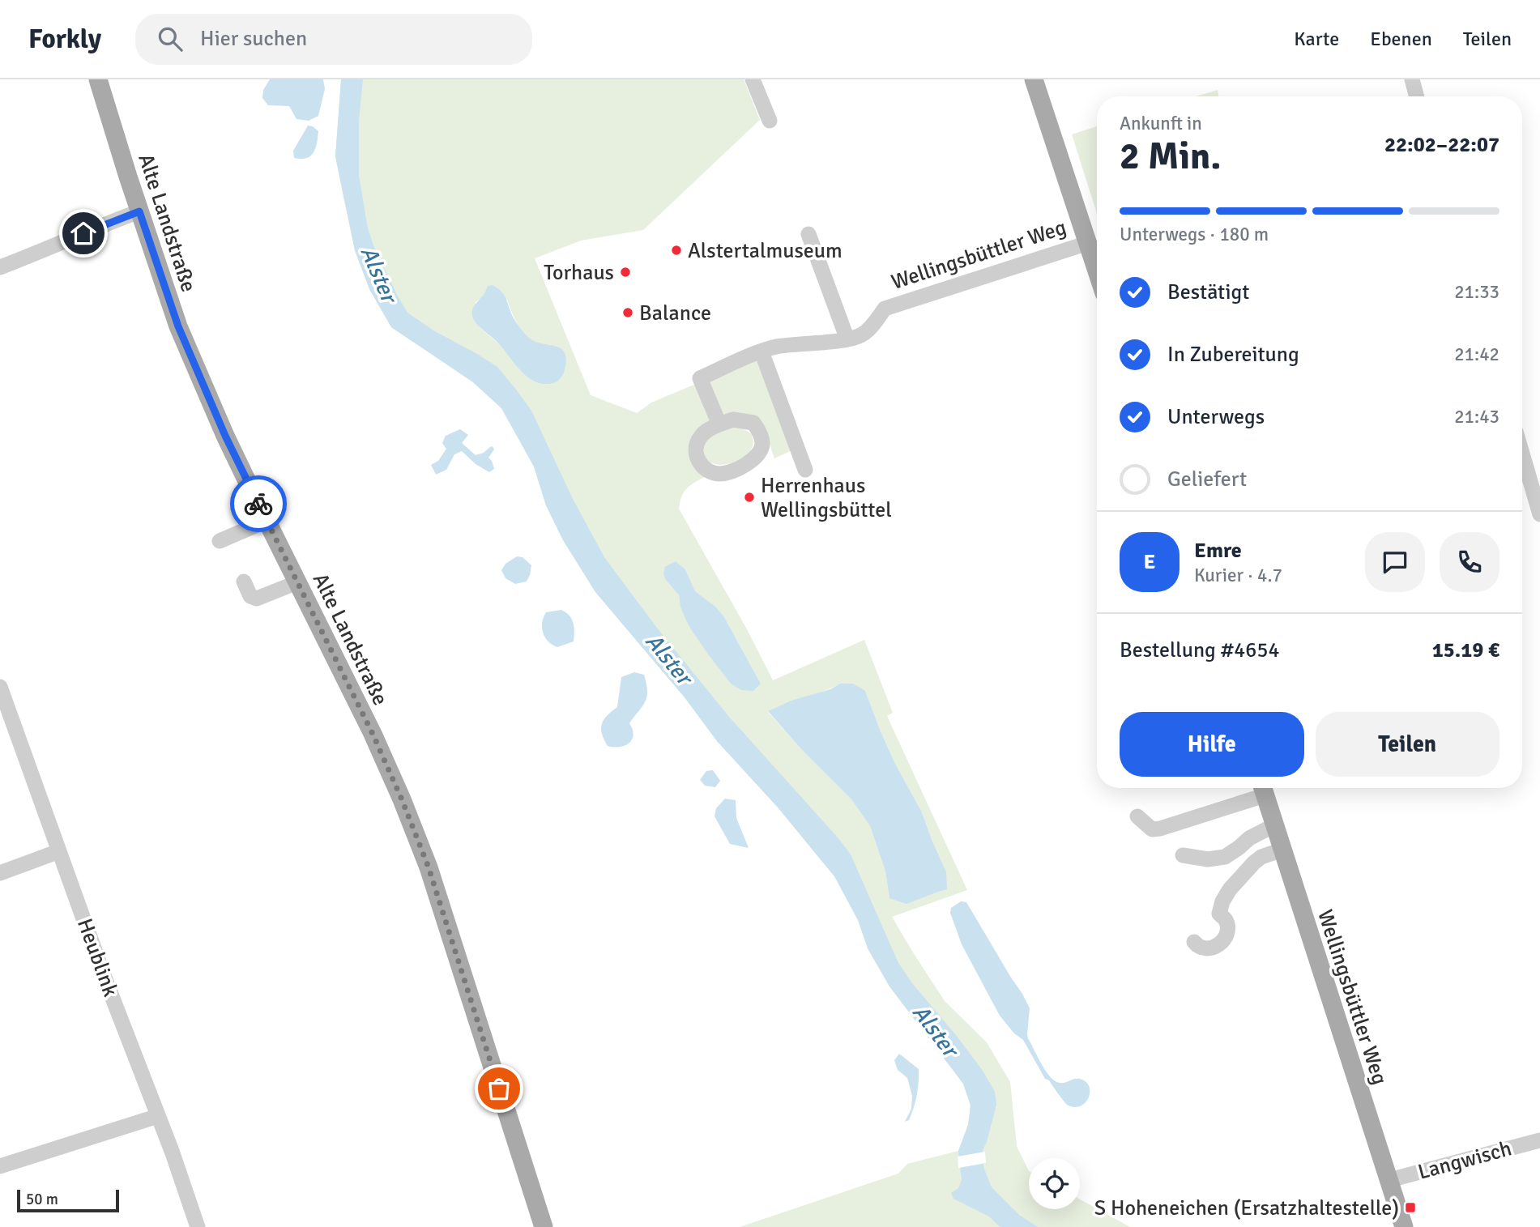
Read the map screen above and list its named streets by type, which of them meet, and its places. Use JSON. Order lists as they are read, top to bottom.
{
  "streets": {
    "main road": ["Alte Landstraße", "Wellingsbüttler Weg"],
    "street": ["Heublink", "Langwisch"]
  },
  "crossings": [
    ["Wellingsbüttler Weg", "Langwisch"]
  ],
  "water": ["Alster"],
  "places": {
    "other": [
      "Alstertalmuseum",
      "Torhaus",
      "Balance",
      "Herrenhaus Wellingsbüttel"
    ],
    "transit": ["S Hoheneichen (Ersatzhaltestelle)"]
  },
  "scale_bar": "50 m",
  "page": {
    "header": "Forkly",
    "search": "Hier suchen",
    "nav": ["Karte", "Ebenen", "Teilen"],
    "heading": ["2 Min.", "Ankunft in", "22:02–22:07"],
    "panel": [
      "Emre",
      "Kurier · 4.7",
      "Bestellung #4654",
      "15.19 €"
    ],
    "bar": "Unterwegs · 180 m",
    "list": [
      ["Bestätigt", "21:33"],
      ["In Zubereitung", "21:42"],
      ["Unterwegs", "21:43"],
      "Geliefert"
    ],
    "round": "E",
    "buttons": ["Hilfe", "Teilen"],
    "scale": "50 m"
  }
}
